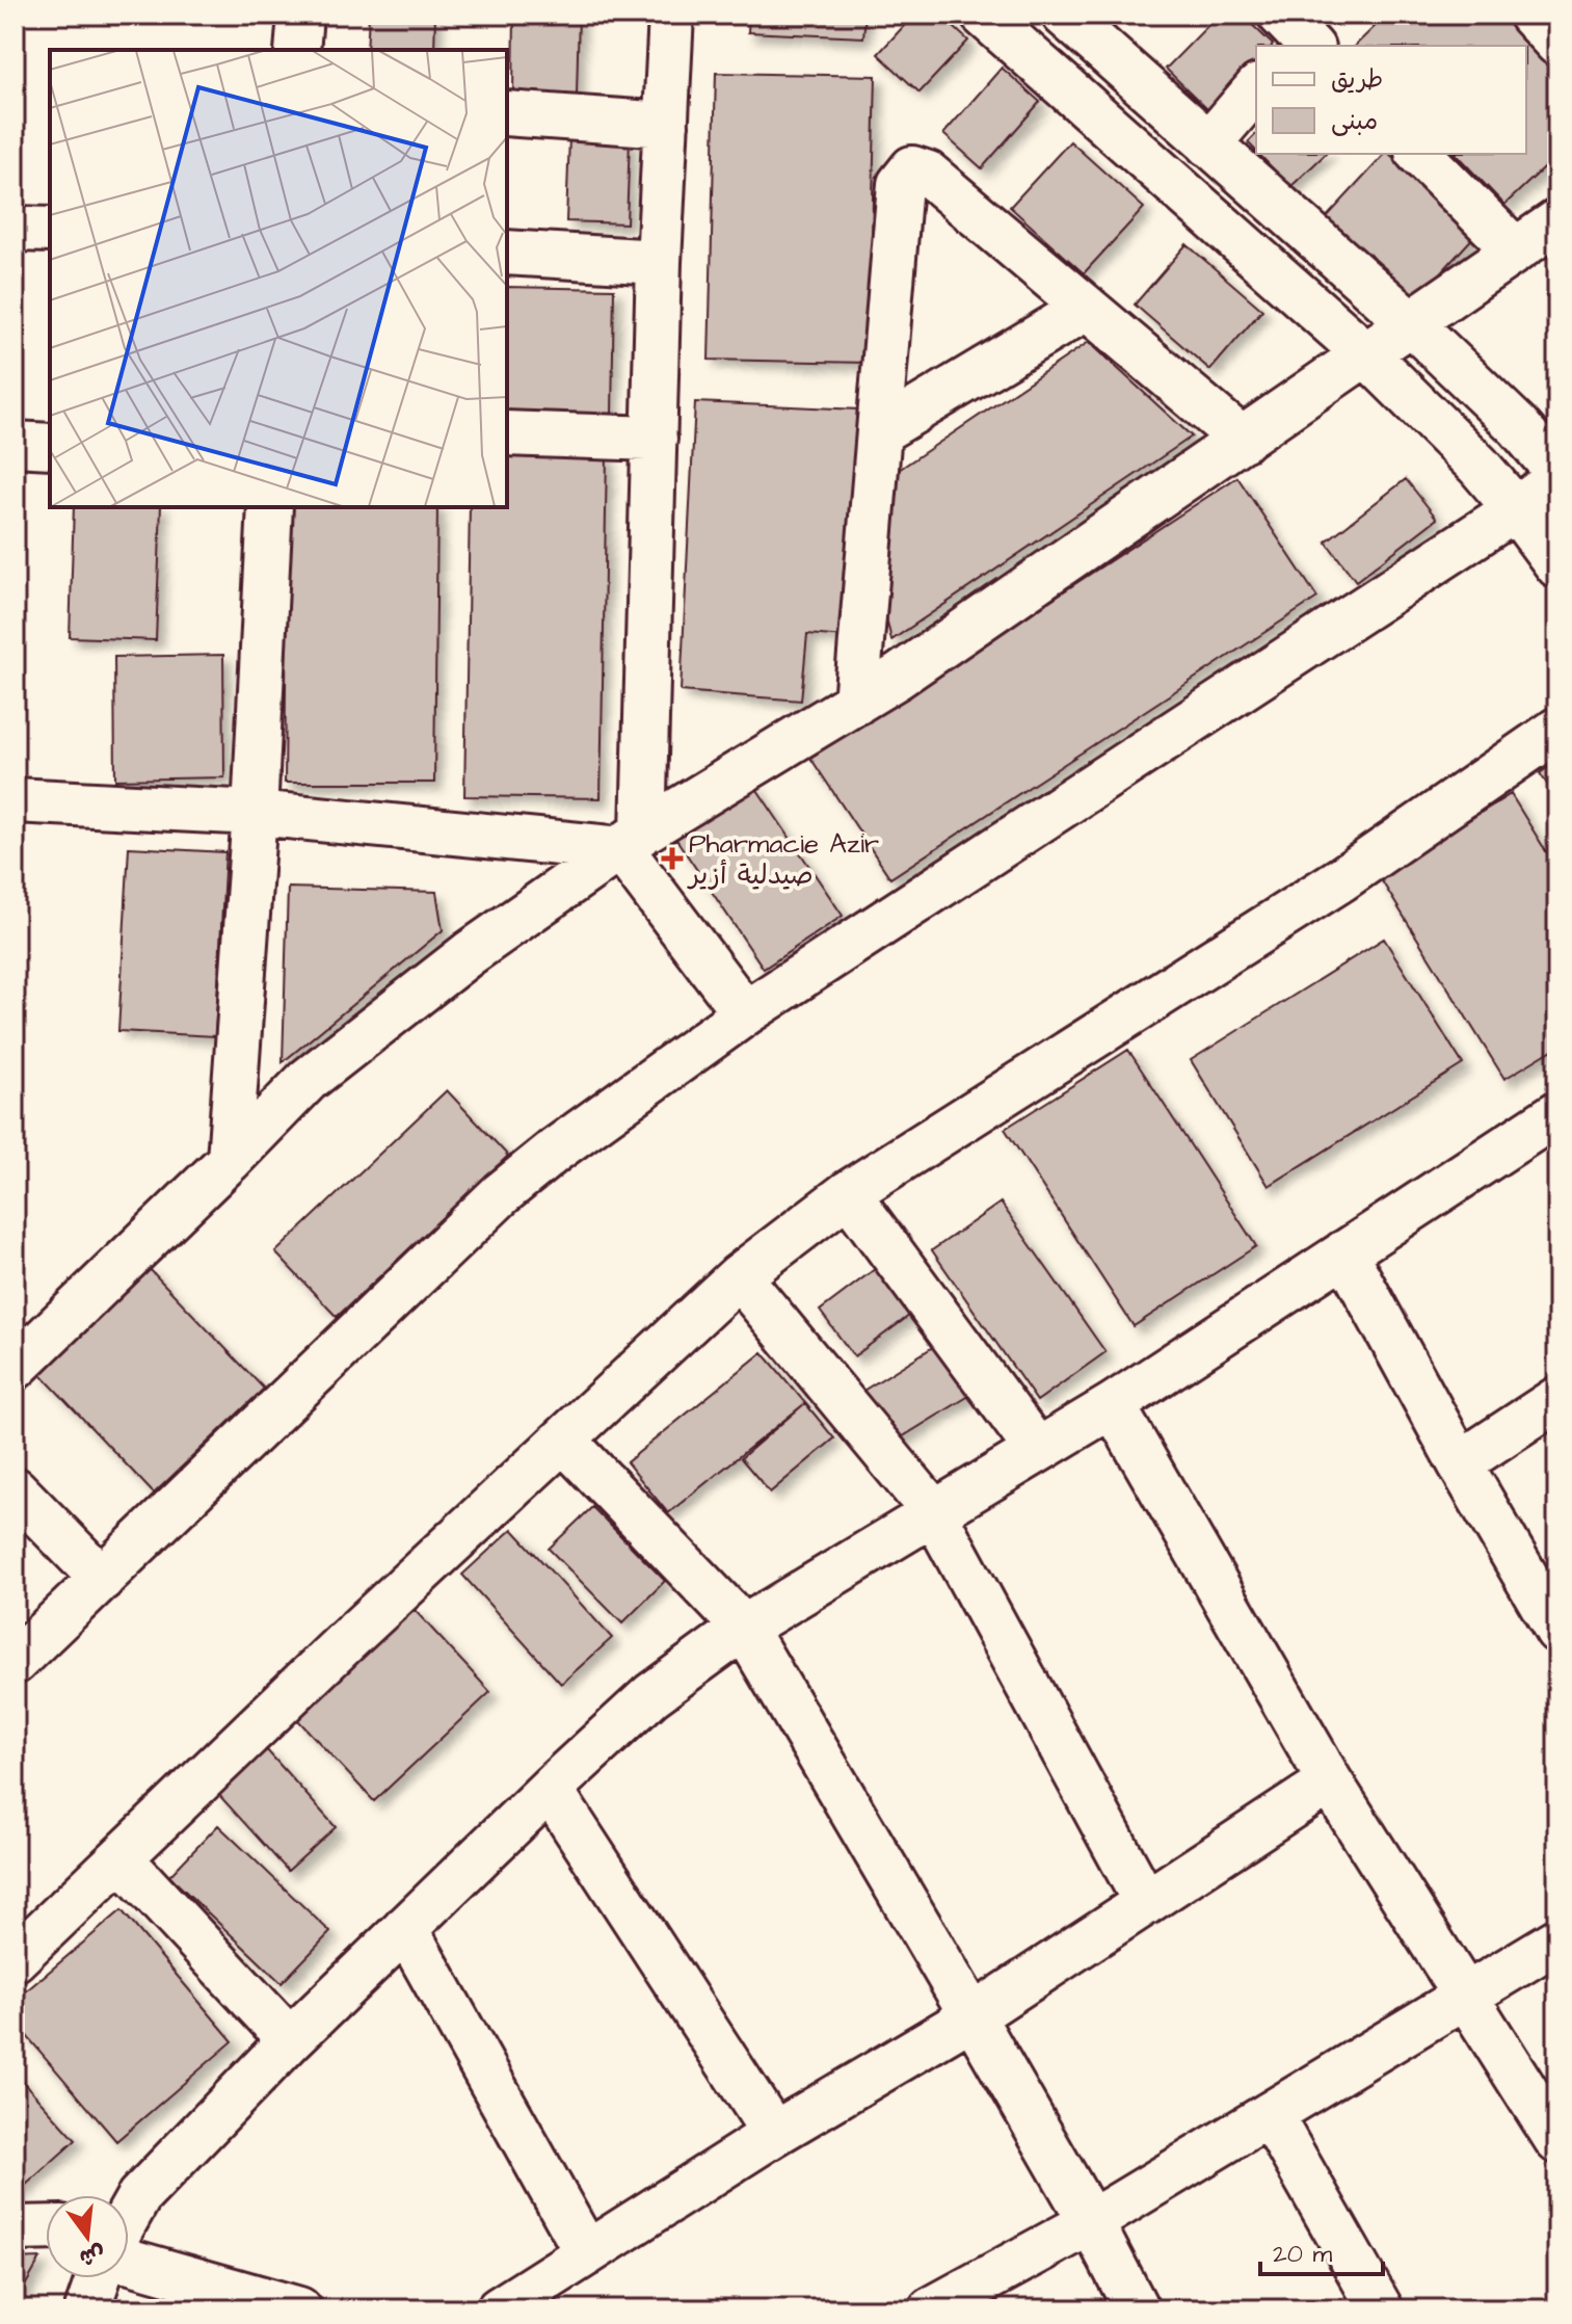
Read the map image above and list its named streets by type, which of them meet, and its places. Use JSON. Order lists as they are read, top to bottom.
{
  "places": {
    "health": ["Pharmacie Azir صيدلية أزير"]
  },
  "legend": ["طريق", "مبنى"],
  "scale_bar": "20 m",
  "north": "bottom"
}
